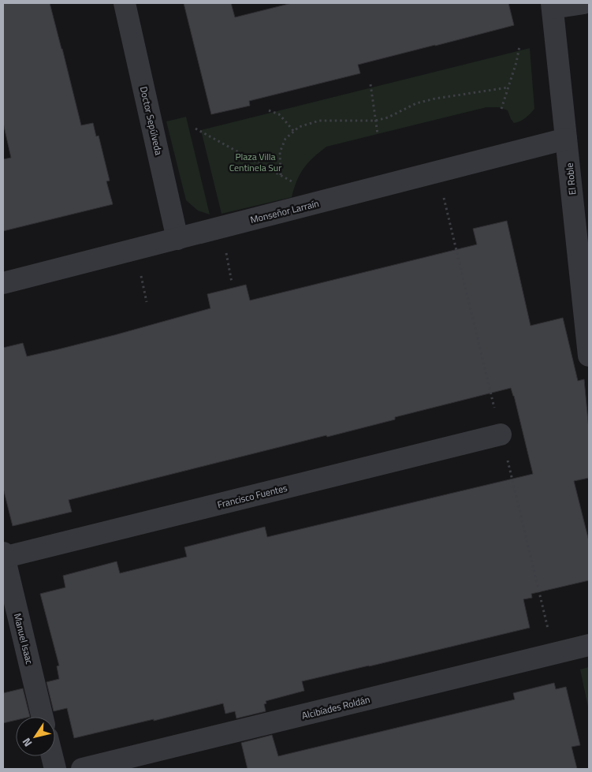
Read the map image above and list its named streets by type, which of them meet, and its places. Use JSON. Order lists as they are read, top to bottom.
{
  "streets": {
    "street": [
      "Doctor Sepúlveda",
      "El Roble",
      "Monseñor Larraín",
      "Francisco Fuentes",
      "Manuel Isaac",
      "Alcibíades Roldán"
    ]
  },
  "crossings": [
    ["Doctor Sepúlveda", "Monseñor Larraín"],
    ["El Roble", "Monseñor Larraín"],
    ["Francisco Fuentes", "Manuel Isaac"]
  ],
  "parks": ["Plaza Villa Centinela Sur"],
  "north": "bottom left"
}
